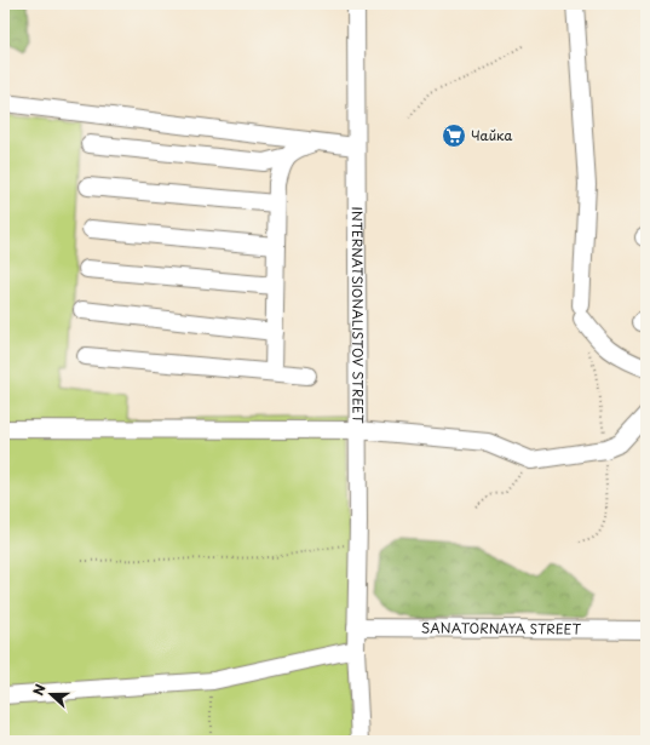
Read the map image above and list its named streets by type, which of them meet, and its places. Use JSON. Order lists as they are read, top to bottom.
{
  "streets": {
    "street": ["INTERNATSIONALISTOV STREET", "SANATORNAYA STREET"]
  },
  "crossings": [
    ["INTERNATSIONALISTOV STREET", "SANATORNAYA STREET"]
  ],
  "places": {
    "supermarket": ["Чайка"]
  },
  "north": "left"
}
